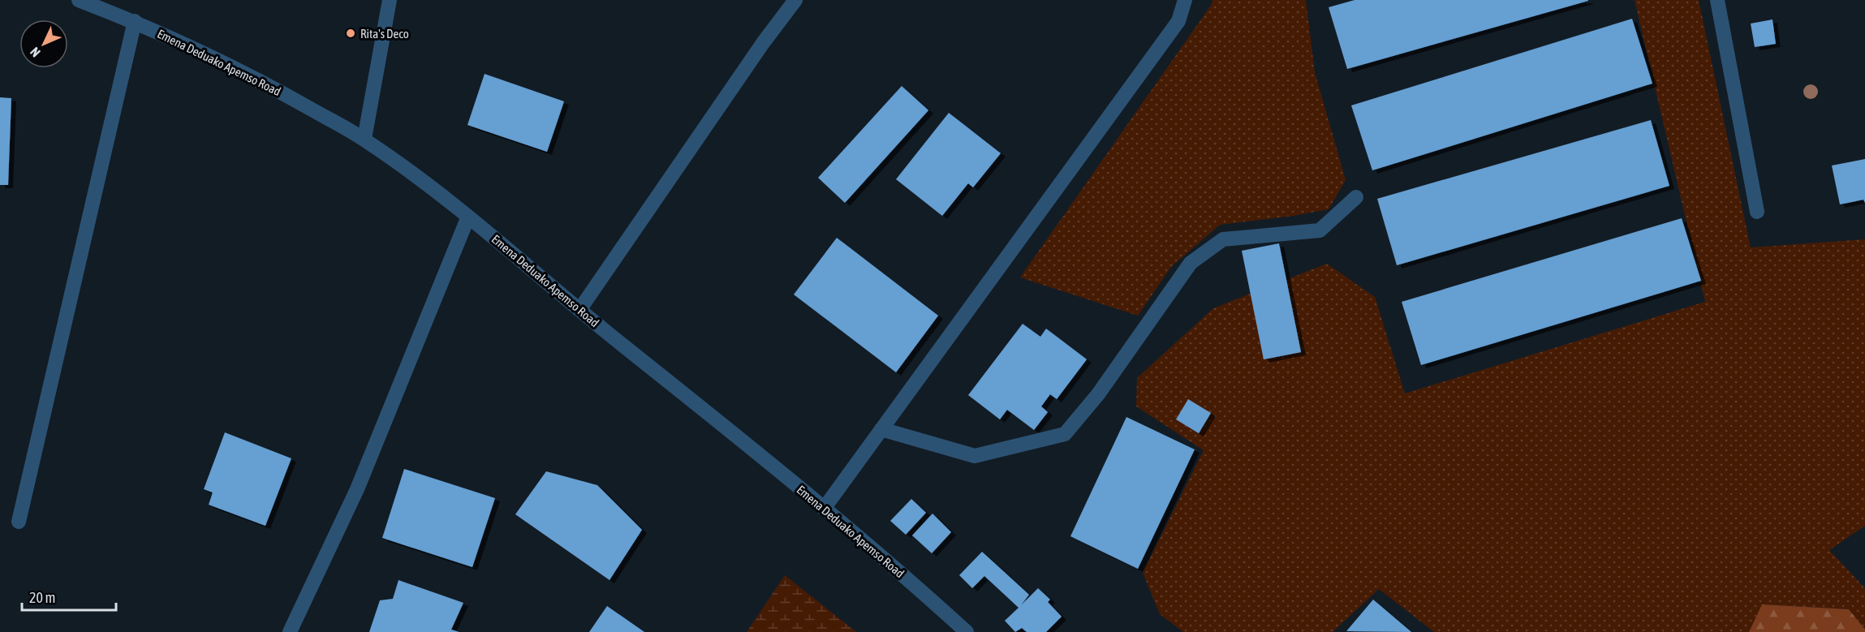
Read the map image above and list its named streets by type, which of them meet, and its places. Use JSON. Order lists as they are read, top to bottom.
{
  "streets": {
    "street": ["Emena Deduako Apemso Road"]
  },
  "places": ["Rita's Deco"],
  "scale_bar": "20 m",
  "north": "bottom left"
}
